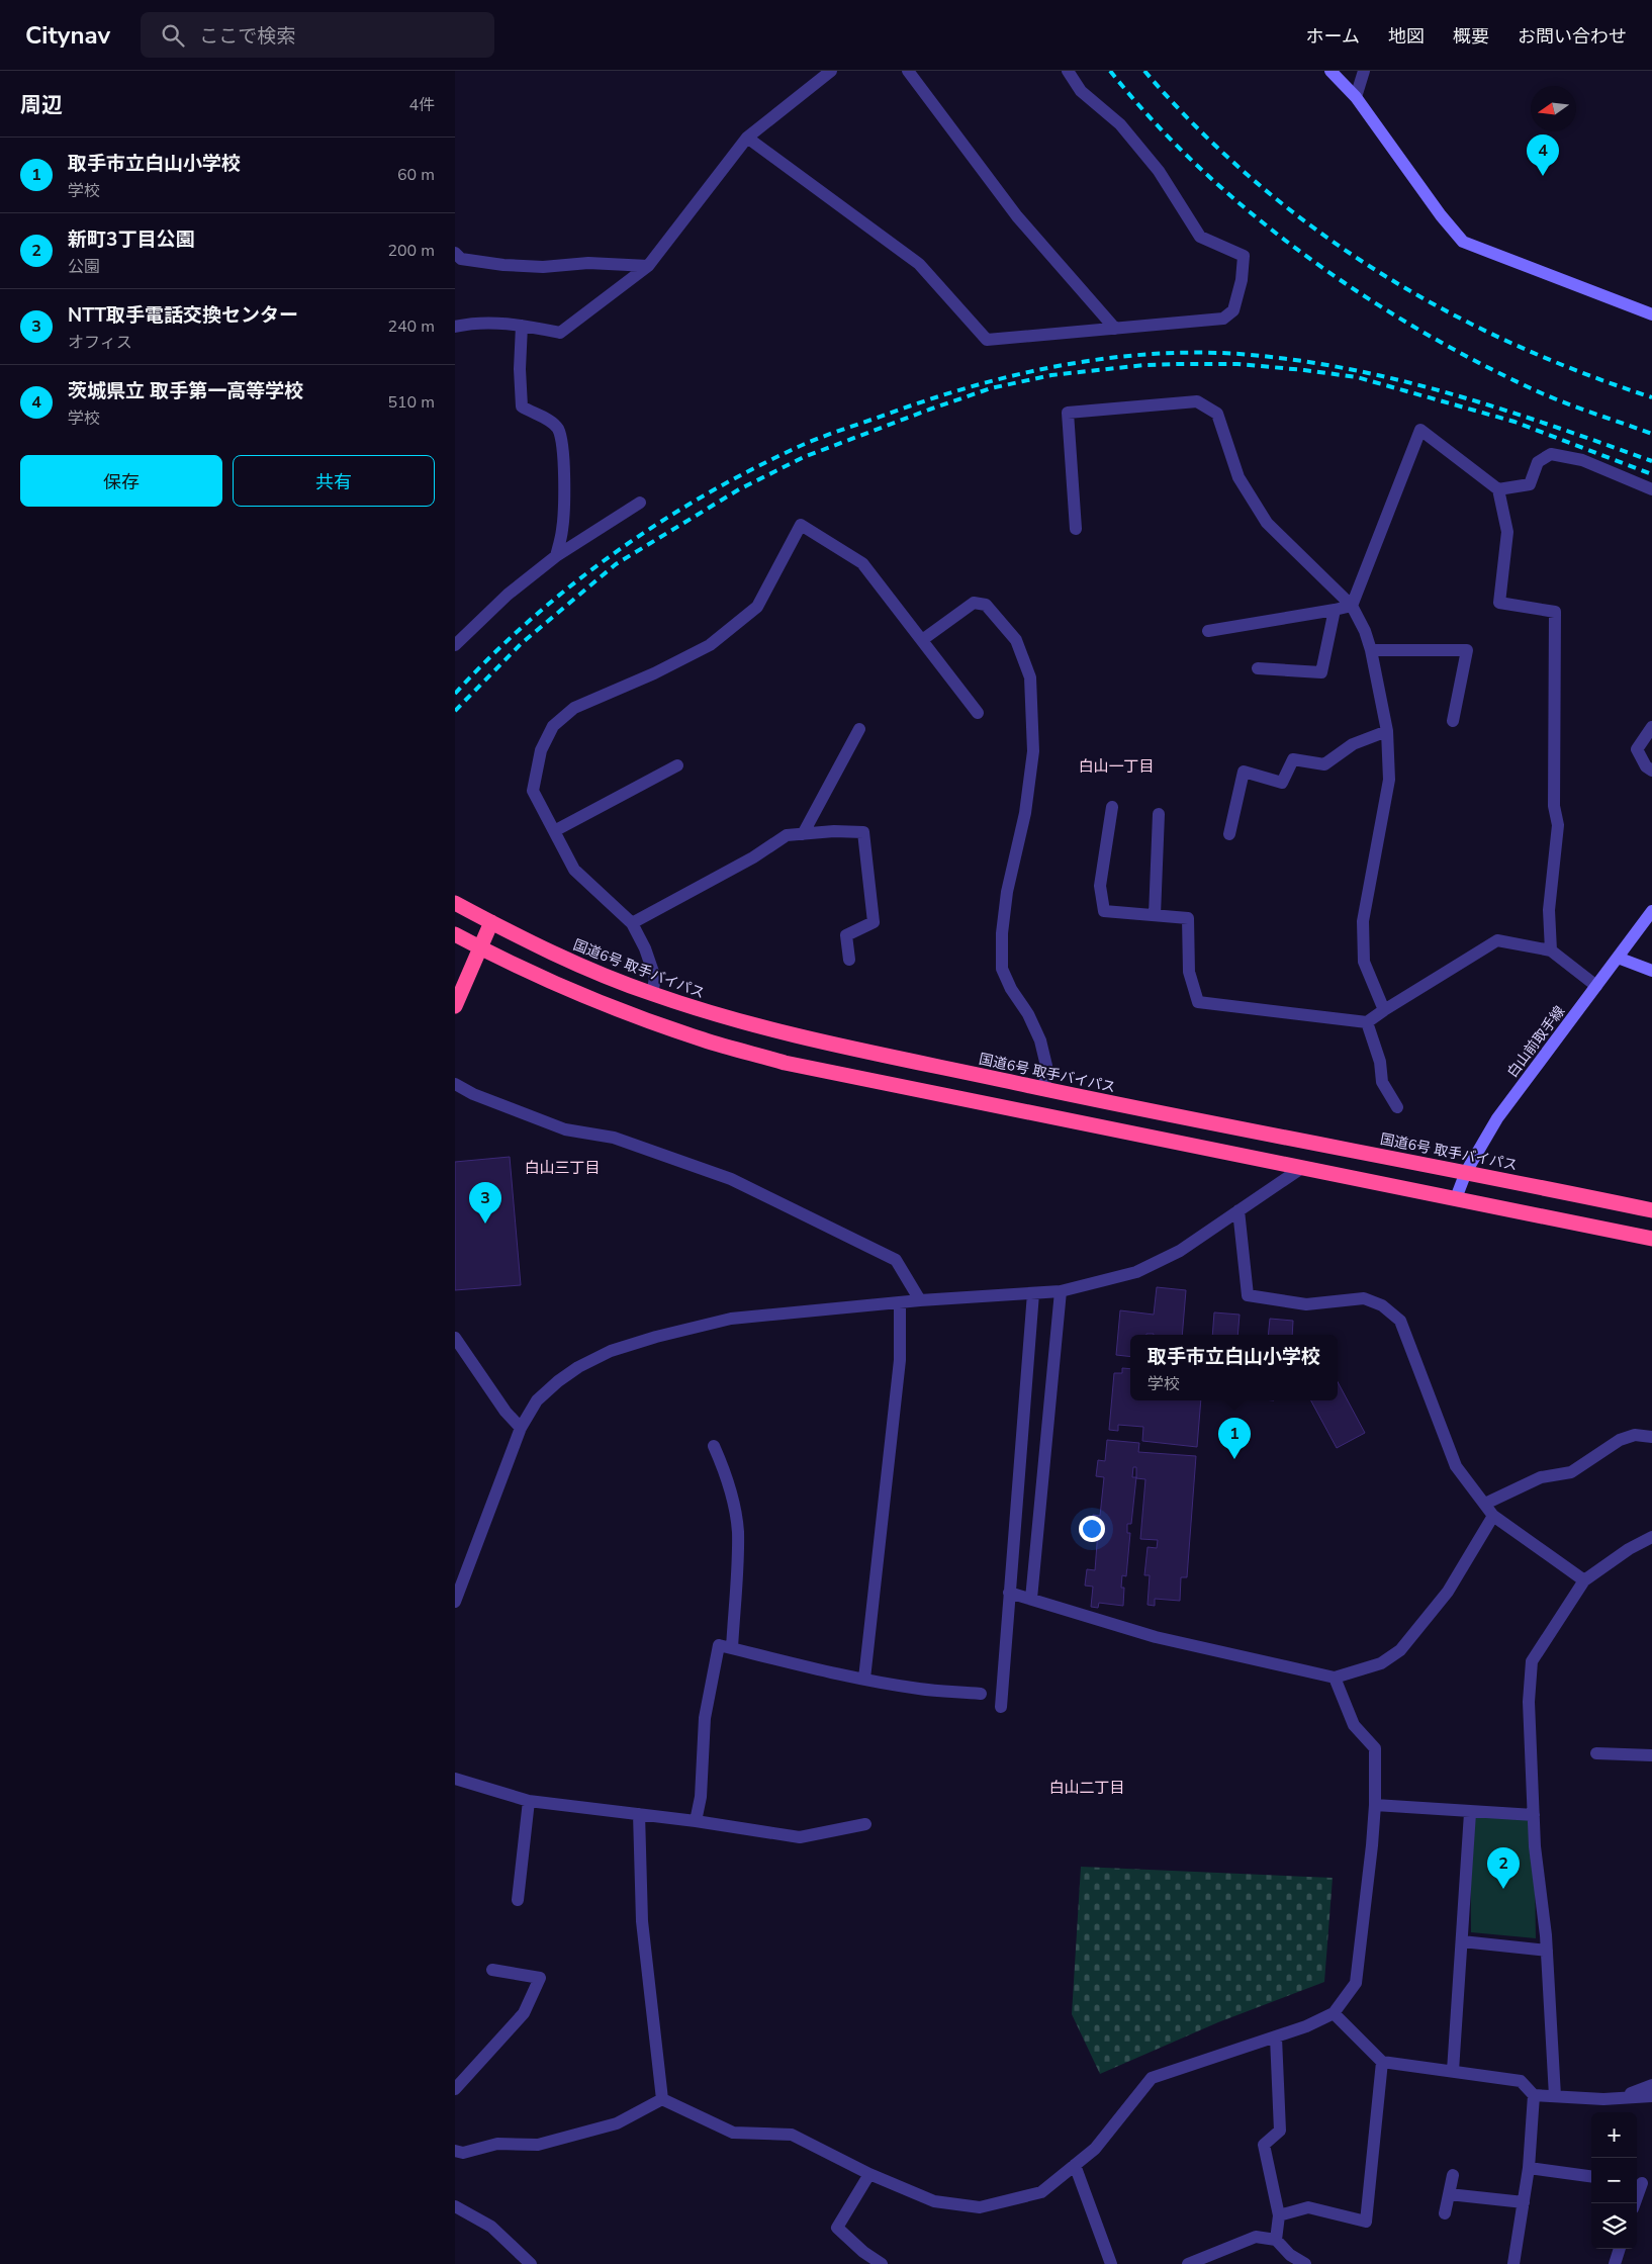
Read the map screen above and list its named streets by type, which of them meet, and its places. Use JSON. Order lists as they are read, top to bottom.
{
  "streets": {
    "highway": ["国道6号 取手バイパス"],
    "street": ["白山前取手線"]
  },
  "crossings": [
    ["国道6号 取手バイパス", "白山前取手線"]
  ],
  "districts": ["白山一丁目", "白山三丁目", "白山二丁目"],
  "north": "left",
  "page": {
    "header": "Citynav",
    "search": "ここで検索",
    "nav": [
      "ホーム",
      "地図",
      "概要",
      "お問い合わせ"
    ],
    "heading": ["周辺", "4件"],
    "pins": [
      "4",
      "3",
      "1",
      "2"
    ],
    "list": [
      {
        "mark": "1",
        "name": "取手市立白山小学校",
        "note": "学校",
        "value": "60 m"
      },
      {
        "mark": "2",
        "name": "新町3丁目公園",
        "note": "公園",
        "value": "200 m"
      },
      {
        "mark": "3",
        "name": "NTT取手電話交換センター",
        "note": "オフィス",
        "value": "240 m"
      },
      {
        "mark": "4",
        "name": "茨城県立 取手第一高等学校",
        "note": "学校",
        "value": "510 m"
      }
    ],
    "buttons": ["保存", "共有"],
    "popup": ["取手市立白山小学校", "学校"],
    "map_buttons": ["+", "−"]
  }
}
